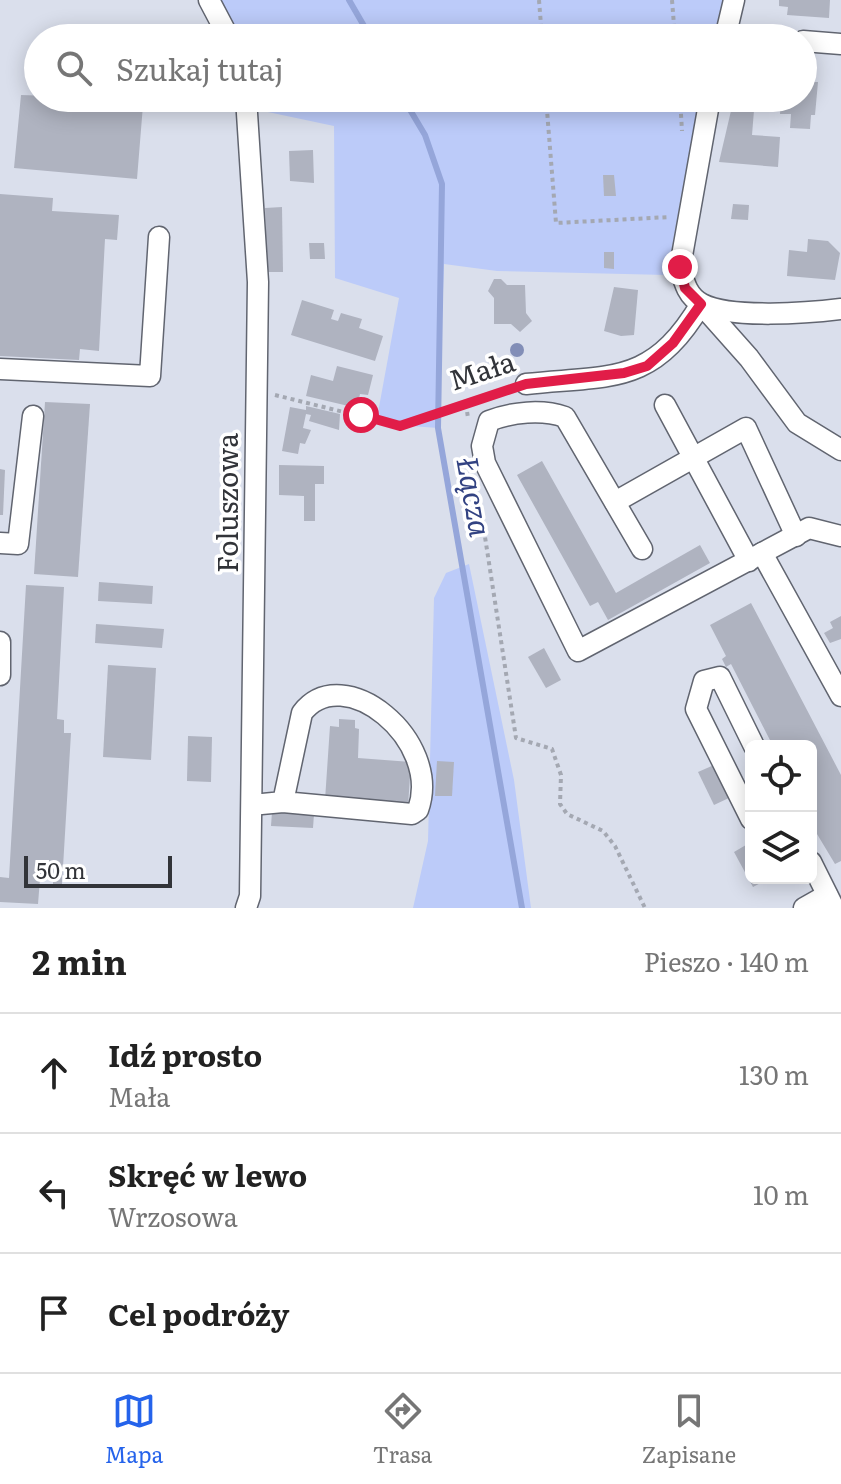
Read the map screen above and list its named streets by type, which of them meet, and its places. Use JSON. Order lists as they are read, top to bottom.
{
  "streets": {
    "street": ["Mała", "Foluszowa"]
  },
  "crossings": [
    ["Mała", "Foluszowa"]
  ],
  "water": ["Łącza"],
  "scale_bar": "50 m",
  "page": {
    "search": "Szukaj tutaj",
    "scale": "50 m",
    "heading": ["2 min", "Pieszo · 140 m"],
    "list": [
      ["Idź prosto", "Mała", "130 m"],
      ["Skręć w lewo", "Wrzosowa", "10 m"],
      "Cel podróży"
    ],
    "nav": ["Mapa", "Trasa", "Zapisane"]
  }
}
